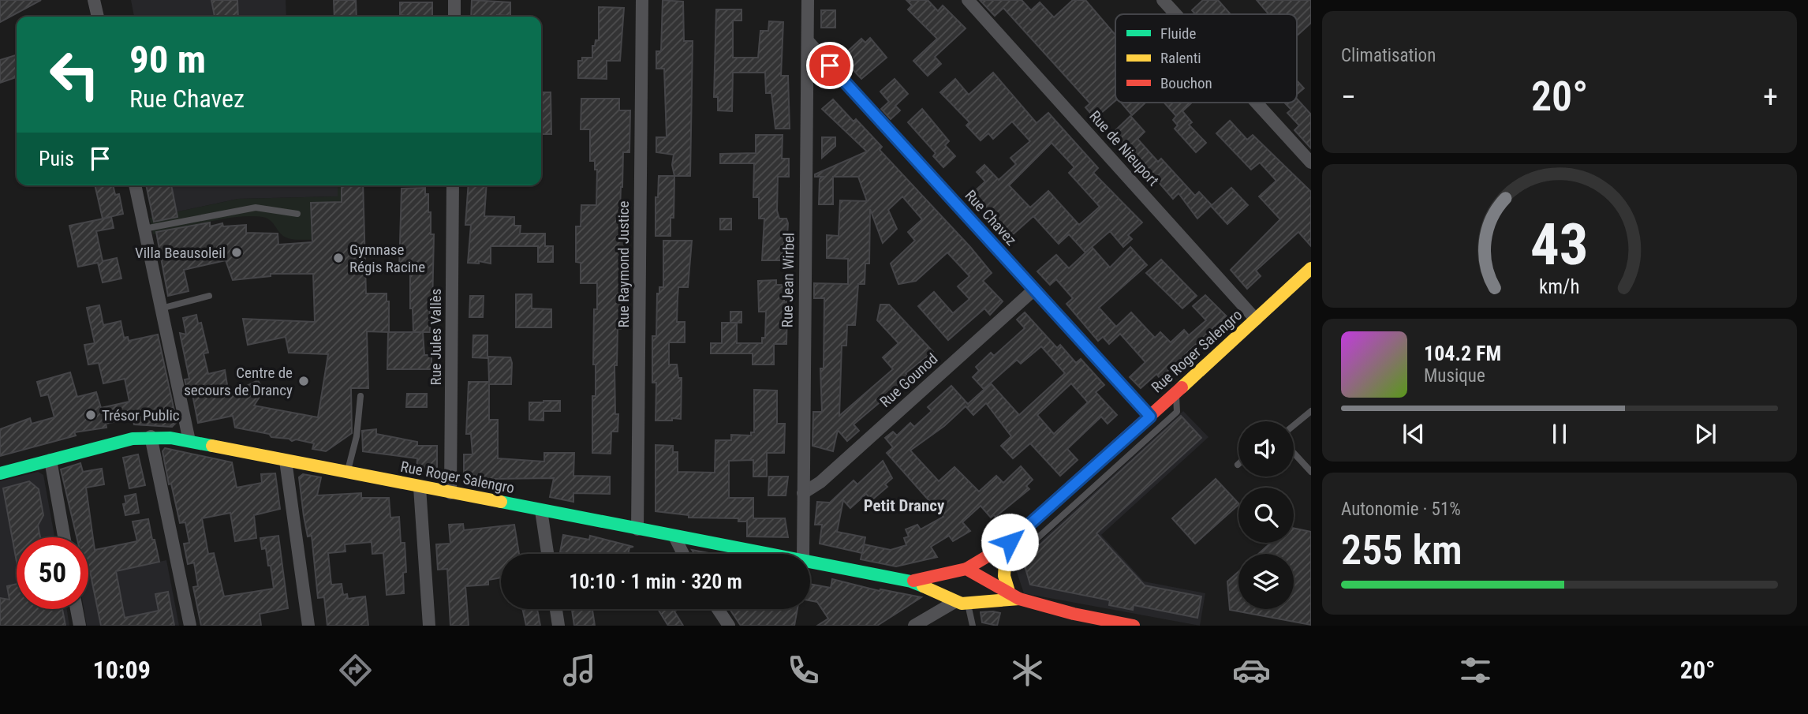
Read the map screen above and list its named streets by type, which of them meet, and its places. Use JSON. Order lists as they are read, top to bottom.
{
  "streets": {
    "main road": ["Rue Roger Salengro"],
    "street": [
      "Rue de Nieuport",
      "Rue Chavez",
      "Rue Raymond Justice",
      "Rue Jean Wirbel",
      "Rue Jules Vallès",
      "Rue Gounod"
    ]
  },
  "crossings": [
    ["Rue de Nieuport", "Rue Roger Salengro"],
    ["Rue Chavez", "Rue Jean Wirbel"],
    ["Rue Chavez", "Rue Roger Salengro"],
    ["Rue Chavez", "Rue Gounod"],
    ["Rue Raymond Justice", "Rue Roger Salengro"],
    ["Rue Jean Wirbel", "Rue Gounod"],
    ["Rue Jules Vallès", "Rue Roger Salengro"]
  ],
  "districts": ["Petit Drancy"],
  "places": [
    "Villa Beausoleil",
    "Gymnase Régis Racine",
    "Centre de secours de Drancy",
    "Trésor Public"
  ],
  "legend": ["Fluide", "Ralenti", "Bouchon"],
  "page": {
    "tile": [
      "Climatisation",
      ["Autonomie · 51%", "255 km"]
    ],
    "turn": ["90 m", "Rue Chavez"],
    "heat": ["−", "20°", "+"],
    "then": "Puis",
    "song": ["104.2 FM", "Musique"],
    "limit": "50",
    "trip": "10:10 · 1 min · 320 m",
    "tabs": ["10:09", "20°"],
    "gauge": ["43", "km/h"]
  }
}
